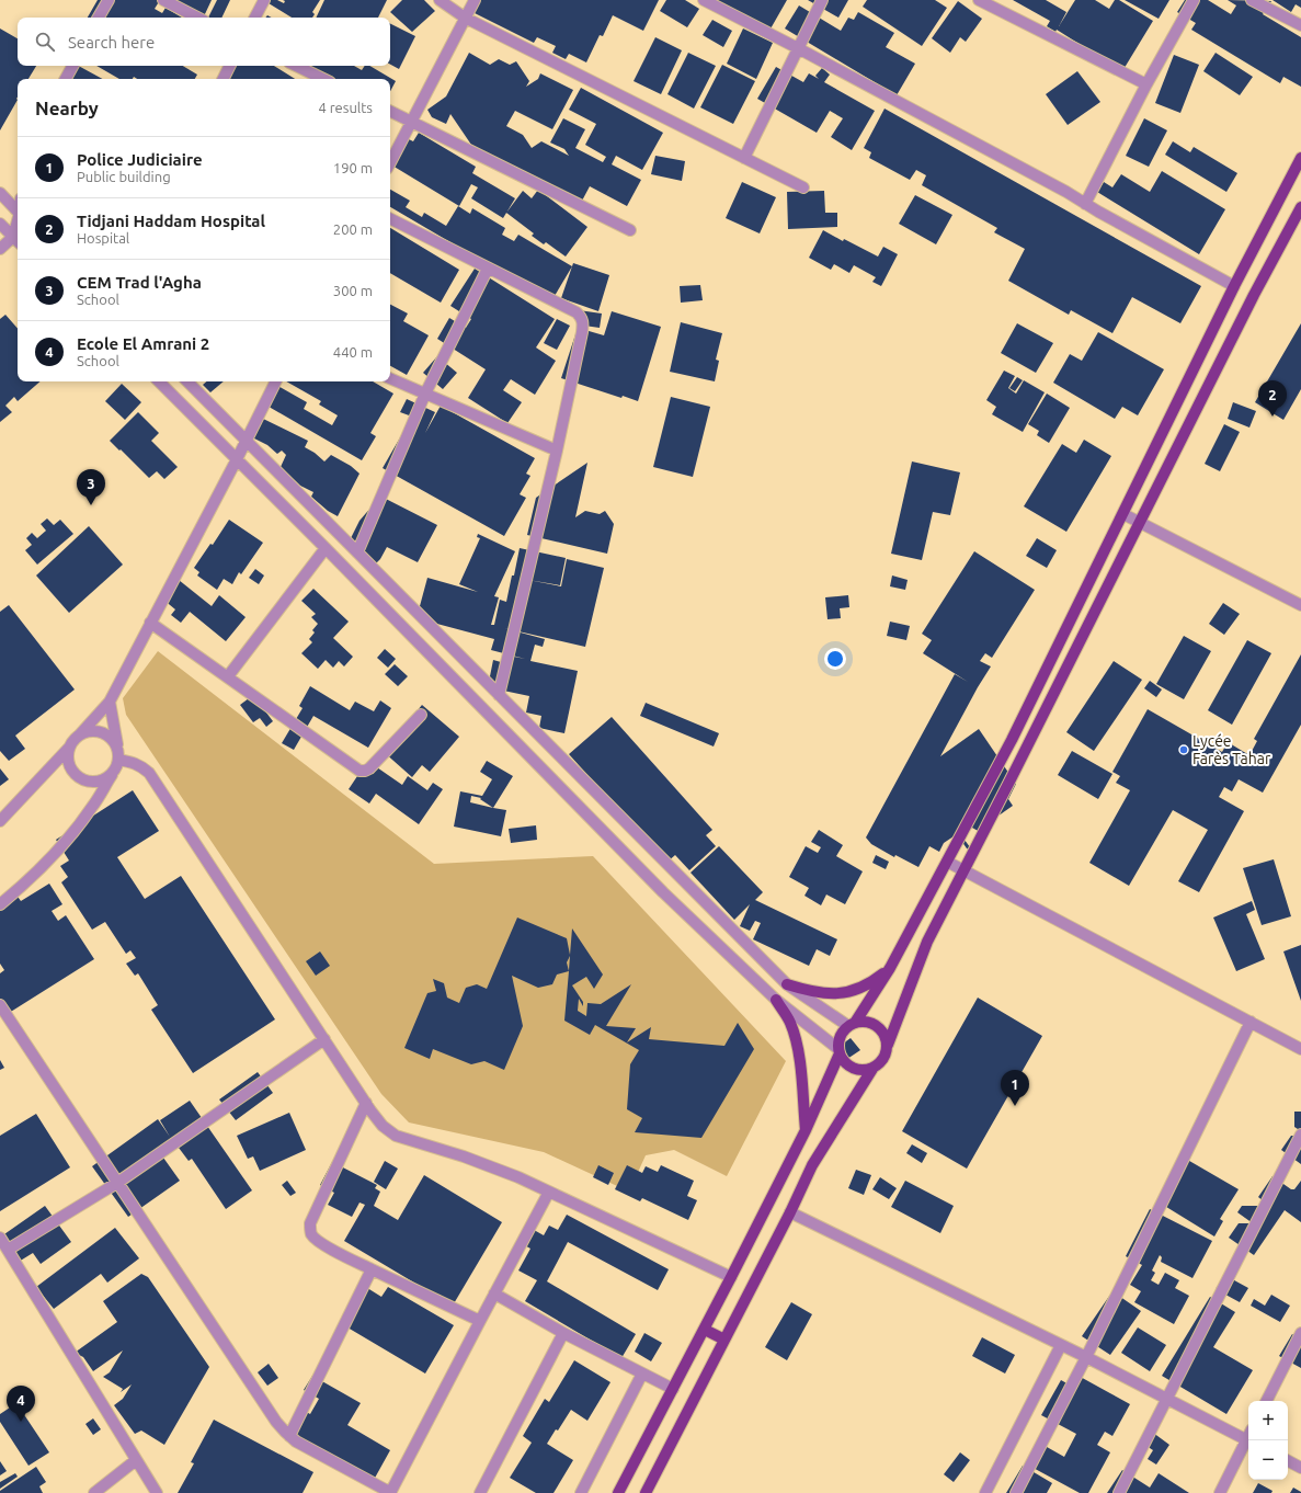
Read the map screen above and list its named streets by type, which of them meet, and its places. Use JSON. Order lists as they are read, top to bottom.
{
  "places": ["Lycée Farès Tahar"],
  "page": {
    "search": "Search here",
    "heading": ["Nearby", "4 results"],
    "list": [
      {
        "mark": "1",
        "name": "Police Judiciaire",
        "note": "Public building",
        "value": "190 m"
      },
      {
        "mark": "2",
        "name": "Tidjani Haddam Hospital",
        "note": "Hospital",
        "value": "200 m"
      },
      {
        "mark": "3",
        "name": "CEM Trad l'Agha",
        "note": "School",
        "value": "300 m"
      },
      {
        "mark": "4",
        "name": "Ecole El Amrani 2",
        "note": "School",
        "value": "440 m"
      }
    ],
    "pins": [
      "2",
      "3",
      "1",
      "4"
    ],
    "map_buttons": ["+", "−"]
  }
}
